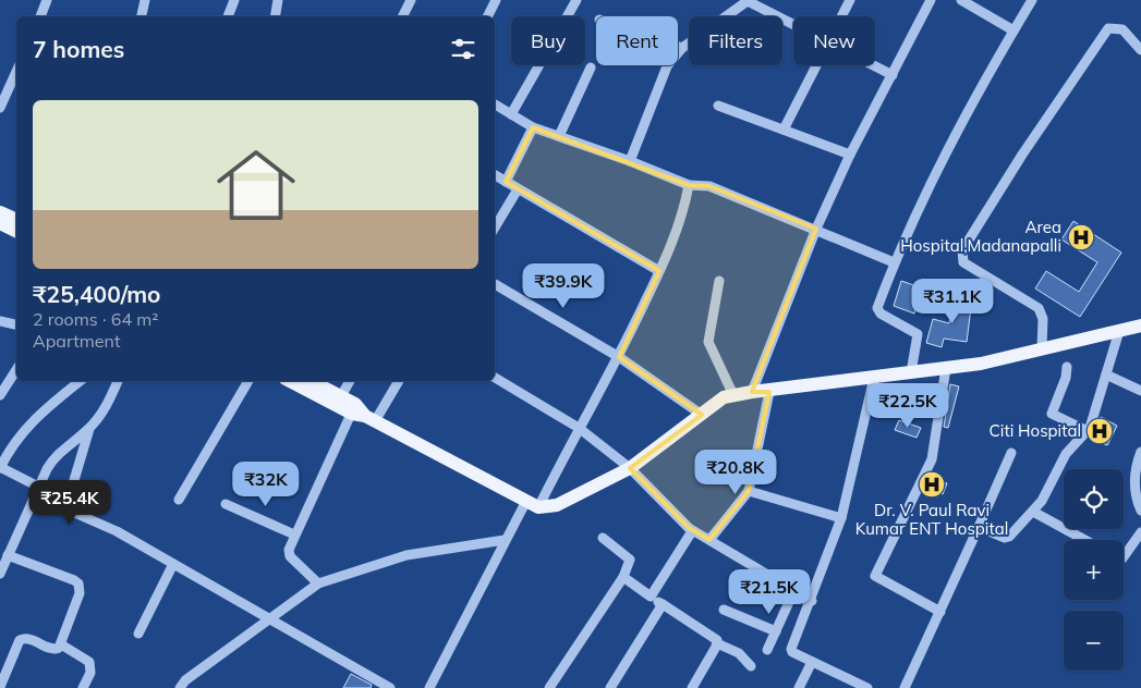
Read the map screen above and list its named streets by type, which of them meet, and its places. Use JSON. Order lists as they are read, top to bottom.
{
  "places": {
    "hospital": ["Area Hospital,Madanapalli", "Citi Hospital", "Dr. V. Paul Ravi Kumar ENT Hospital"]
  },
  "page": {
    "chip": [
      "Buy",
      "Rent",
      "Filters",
      "New"
    ],
    "heading": "7 homes",
    "list": [
      {
        "name": "₹25,400/mo",
        "note": "2 rooms · 64 m² · Apartment"
      }
    ],
    "price": [
      "₹39.9K",
      "₹31.1K",
      "₹22.5K",
      "₹20.8K",
      "₹32K",
      "₹25.4K",
      "₹21.5K"
    ],
    "map_buttons": ["+", "−"]
  }
}
